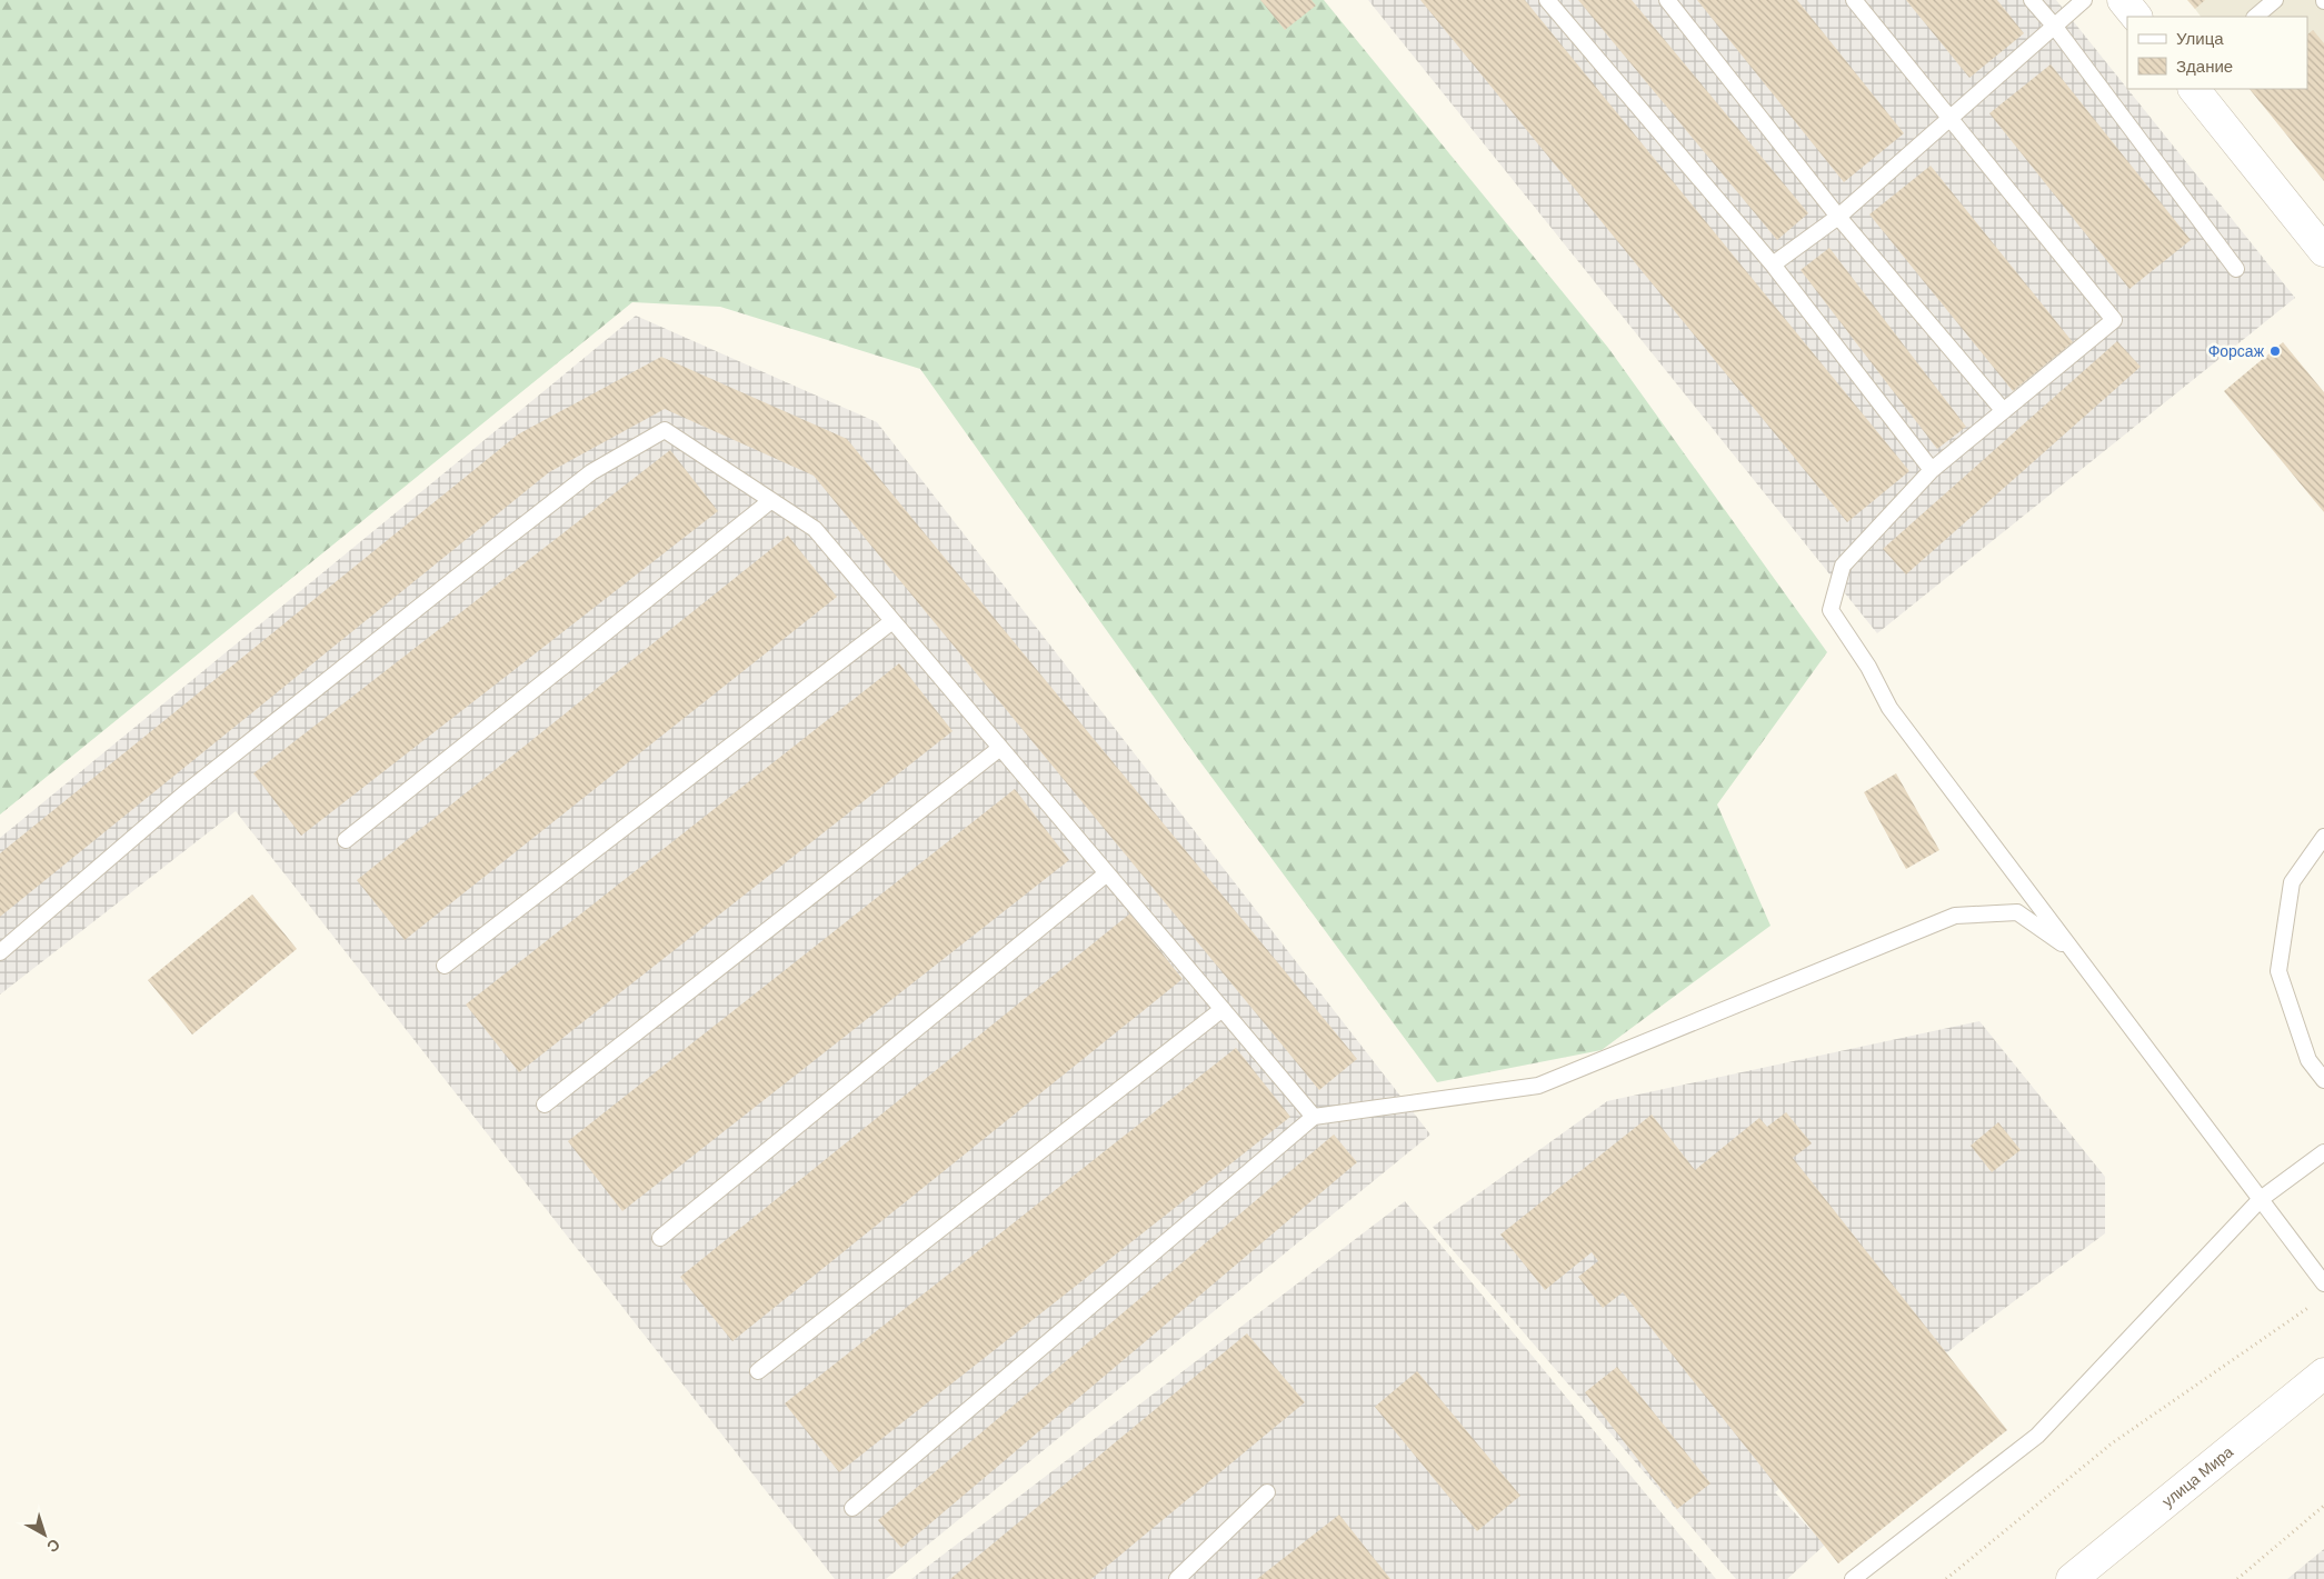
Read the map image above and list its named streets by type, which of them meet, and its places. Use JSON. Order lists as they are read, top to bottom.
{
  "streets": {
    "street": ["улица Мира"]
  },
  "places": ["Форсаж"],
  "legend": ["Улица", "Здание"],
  "north": "bottom right"
}
